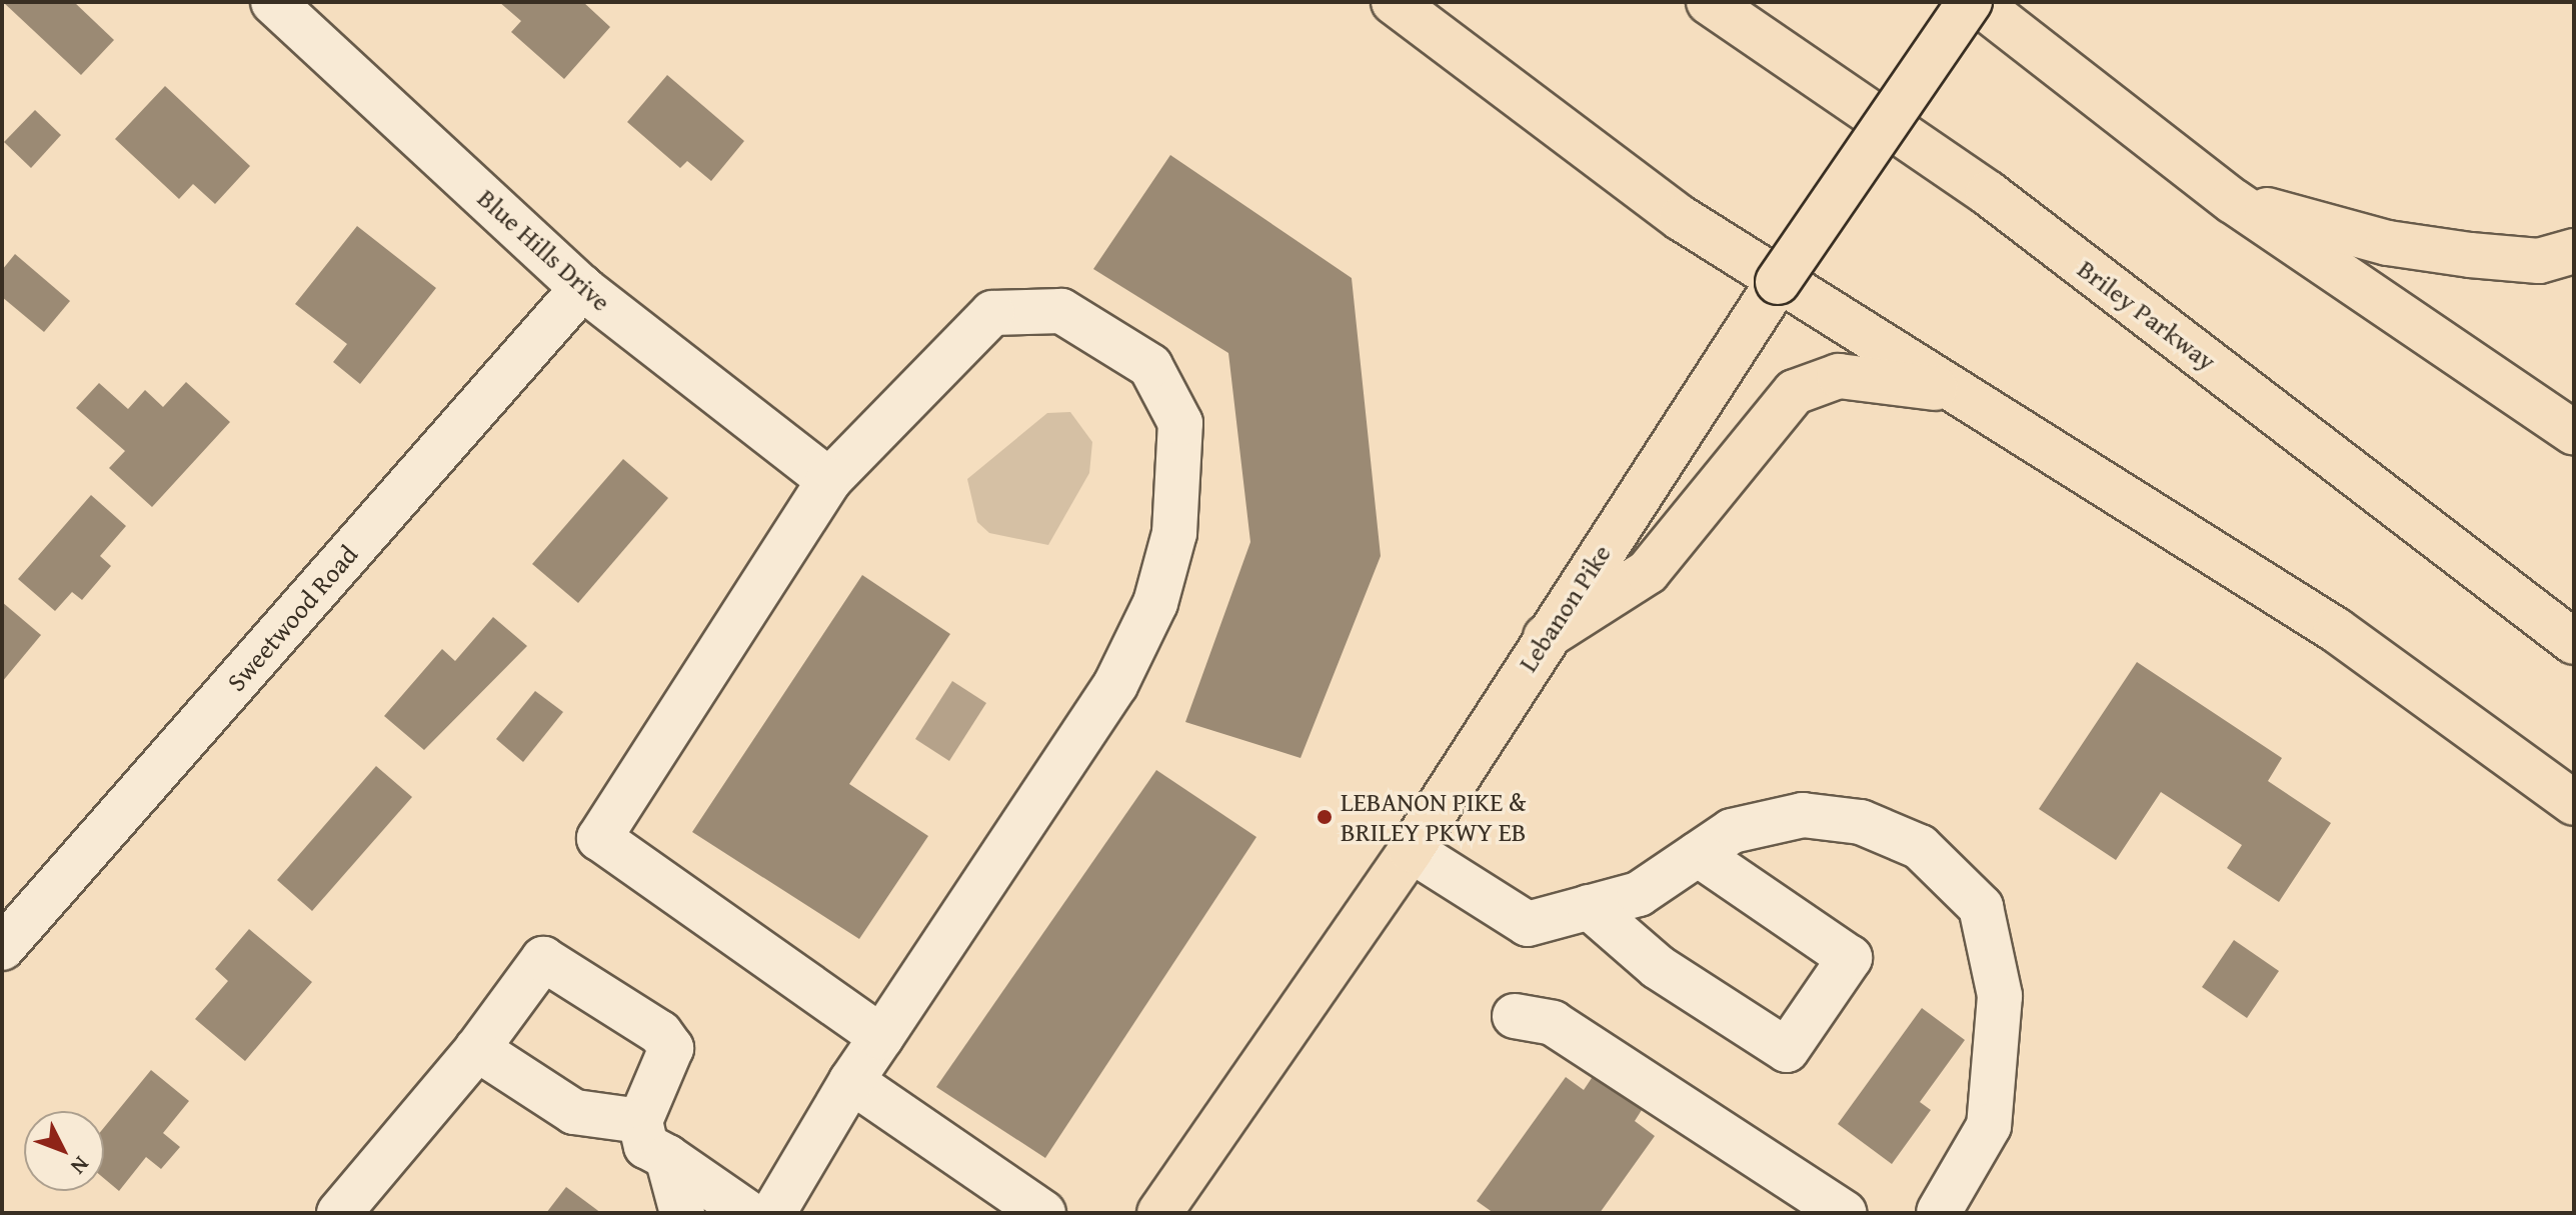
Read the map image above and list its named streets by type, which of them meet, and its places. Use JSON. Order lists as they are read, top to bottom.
{
  "streets": {
    "main road": ["Briley Parkway", "Lebanon Pike"],
    "street": ["Blue Hills Drive", "Sweetwood Road"]
  },
  "crossings": [
    ["Blue Hills Drive", "Sweetwood Road"]
  ],
  "places": ["LEBANON PIKE & BRILEY PKWY EB"],
  "north": "bottom right"
}
